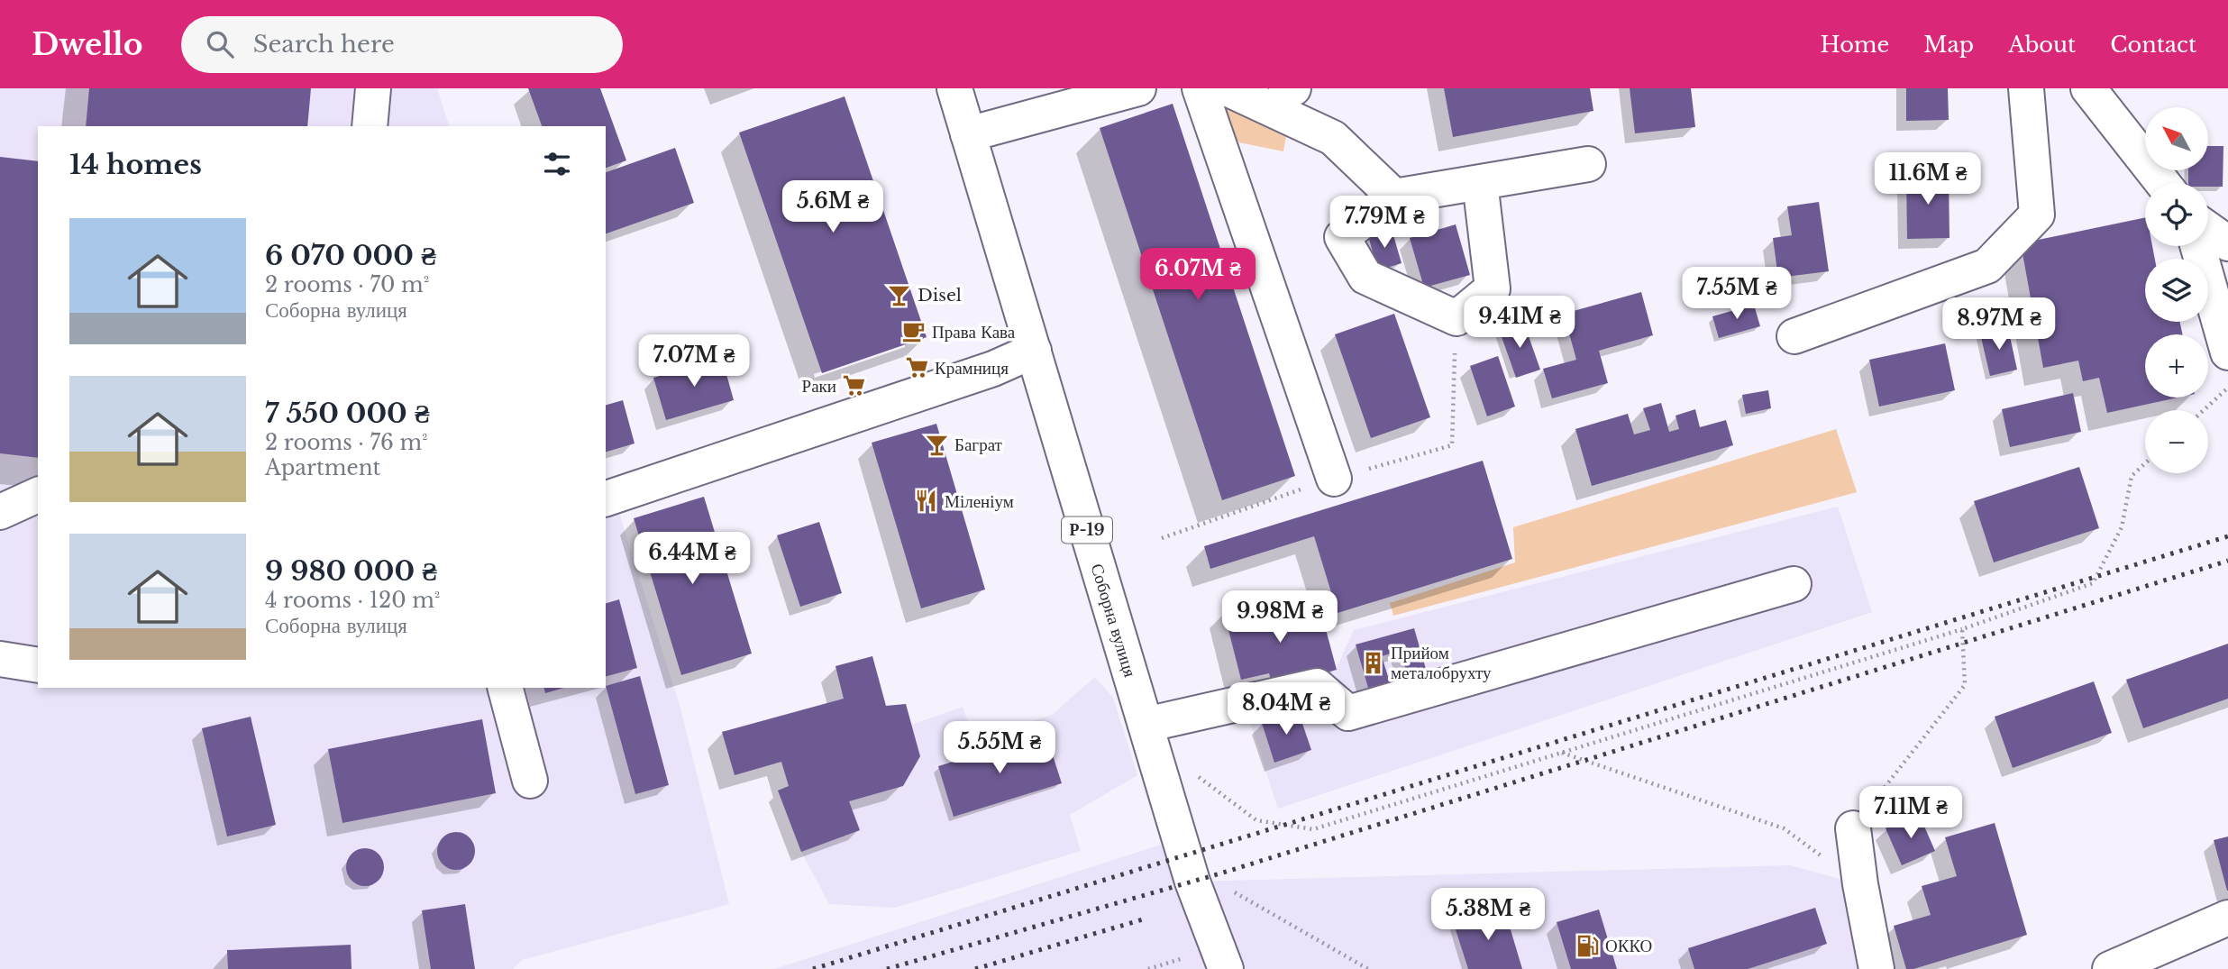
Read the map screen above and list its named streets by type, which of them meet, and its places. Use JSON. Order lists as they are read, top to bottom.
{
  "streets": {
    "main road": ["Р-19", "Соборна вулиця"]
  },
  "places": {
    "bar": ["Disel", "Баграт"],
    "cafe": ["Права Кава"],
    "supermarket": ["Крамниця", "Раки"],
    "restaurant": ["Міленіум"],
    "building": ["Прийом металобрухту"],
    "fuel station": ["ОККО"]
  },
  "north": "top left",
  "page": {
    "header": "Dwello",
    "search": "Search here",
    "nav": [
      "Home",
      "Map",
      "About",
      "Contact"
    ],
    "map_buttons": ["+", "−"],
    "heading": "14 homes",
    "price": [
      "11.6M ₴",
      "5.6M ₴",
      "7.79M ₴",
      "6.07M ₴",
      "7.55M ₴",
      "9.41M ₴",
      "8.97M ₴",
      "7.07M ₴",
      "6.44M ₴",
      "9.98M ₴",
      "8.04M ₴",
      "5.55M ₴",
      "7.11M ₴",
      "5.38M ₴"
    ],
    "list": [
      {
        "name": "6 070 000 ₴",
        "note": "2 rooms · 70 m² · Соборна вулиця"
      },
      {
        "name": "7 550 000 ₴",
        "note": "2 rooms · 76 m² · Apartment"
      },
      {
        "name": "9 980 000 ₴",
        "note": "4 rooms · 120 m² · Соборна вулиця"
      }
    ]
  }
}
